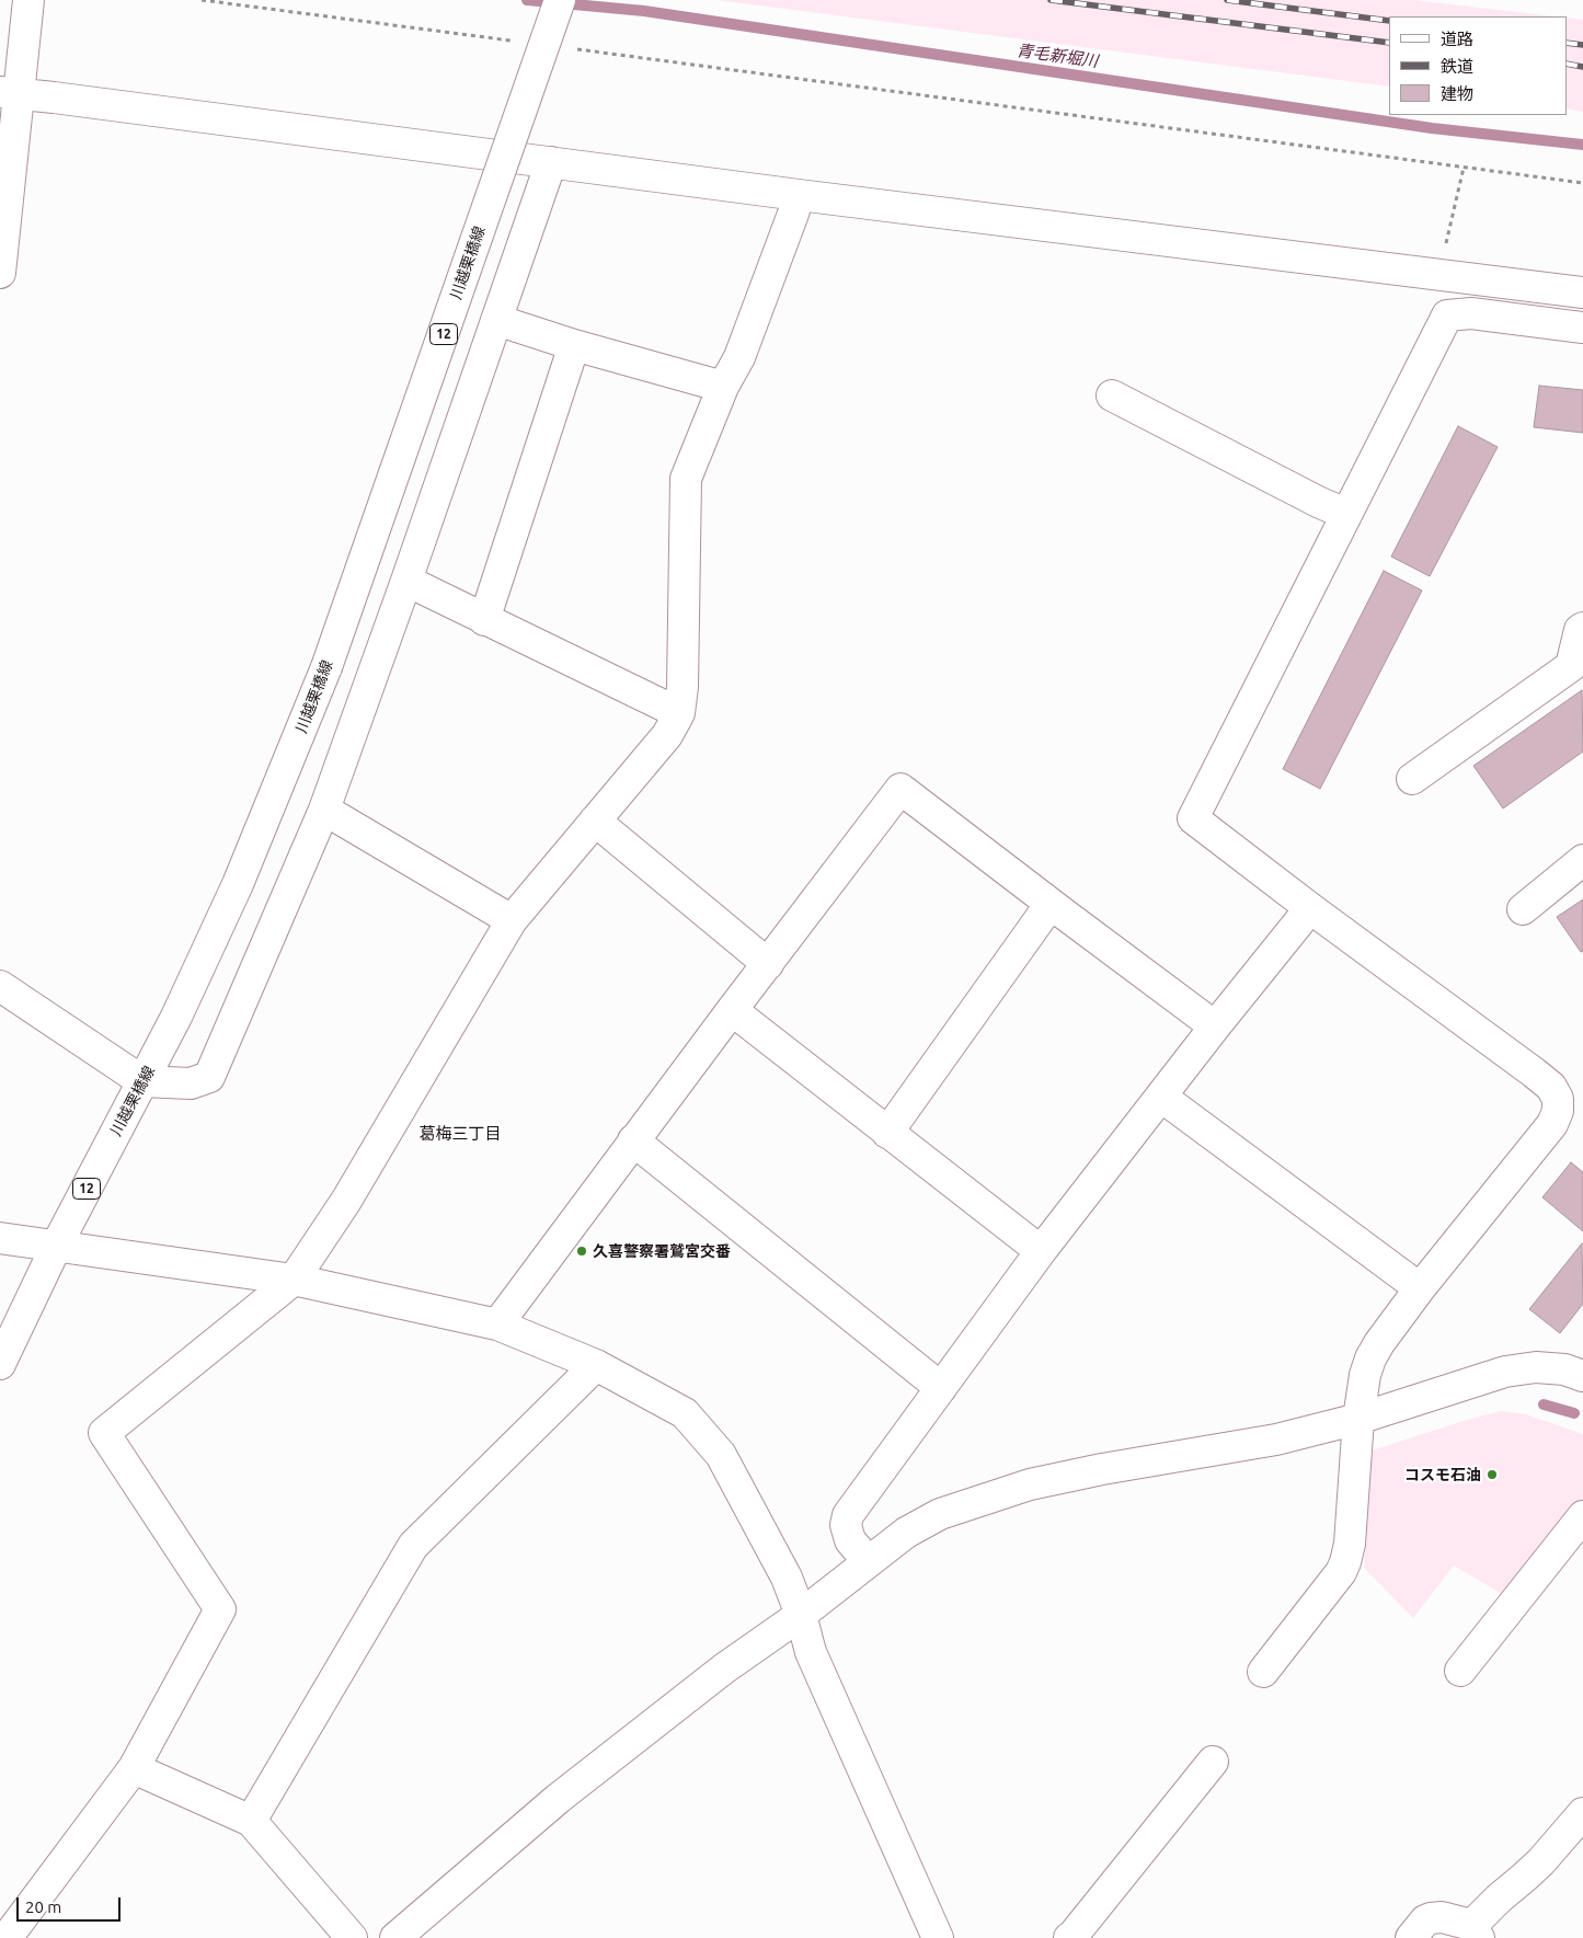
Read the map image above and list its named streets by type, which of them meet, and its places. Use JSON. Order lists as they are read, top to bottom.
{
  "streets": {
    "street": ["川越栗橋線", "12"]
  },
  "districts": ["葛梅三丁目"],
  "water": ["青毛新堀川"],
  "places": ["久喜警察署鷲宮交番", "コスモ石油"],
  "legend": ["道路", "鉄道", "建物"],
  "scale_bar": "20 m"
}
